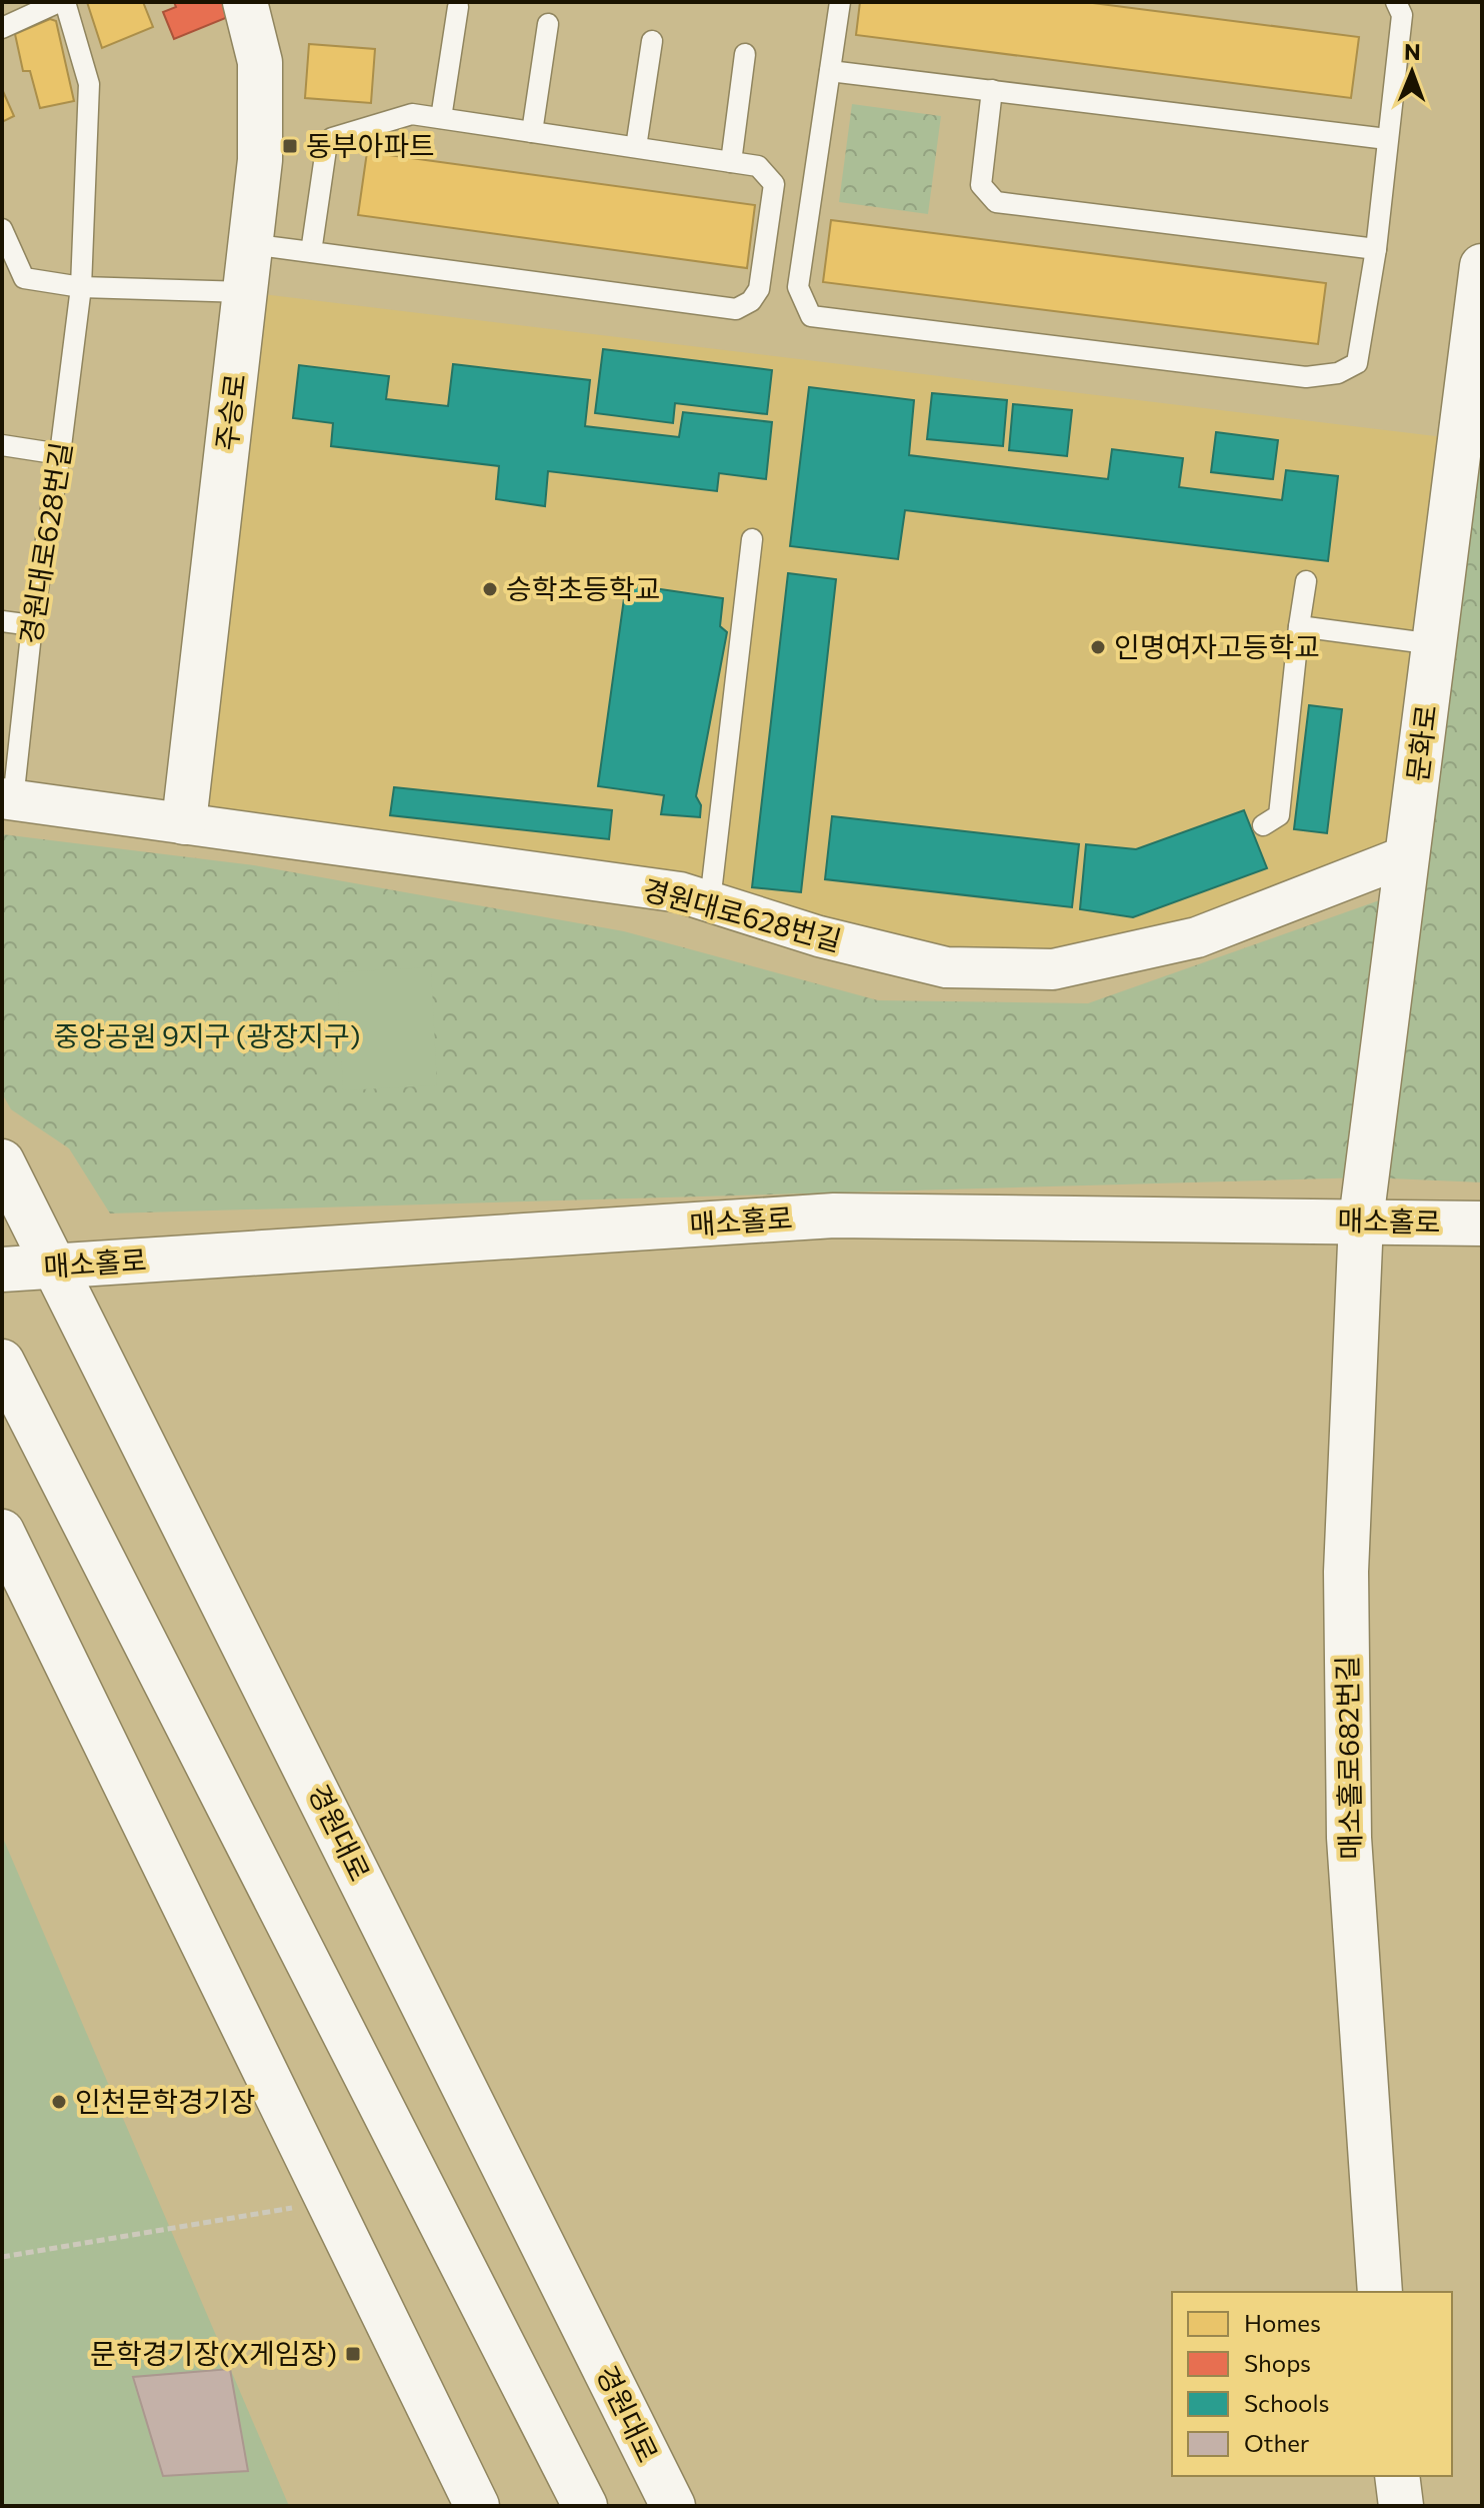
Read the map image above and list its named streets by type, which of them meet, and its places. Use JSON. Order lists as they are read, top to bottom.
{
  "streets": {
    "main road": [
      "주승로",
      "문화로",
      "매소홀로",
      "매소홀로682번길",
      "경원대로"
    ],
    "street": ["경원대로628번길"]
  },
  "crossings": [
    ["주승로", "경원대로628번길"],
    ["경원대로628번길", "문화로"],
    ["문화로", "매소홀로"],
    ["문화로", "매소홀로682번길"],
    ["매소홀로", "매소홀로682번길"],
    ["매소홀로", "경원대로"]
  ],
  "parks": ["중앙공원 9지구 (광장지구)"],
  "places": {
    "transit": ["동부아파트", "문학경기장(X게임장)"],
    "other": ["승학초등학교", "인명여자고등학교", "인천문학경기장"]
  },
  "legend": [
    "Homes",
    "Shops",
    "Schools",
    "Other"
  ],
  "north": "top"
}
